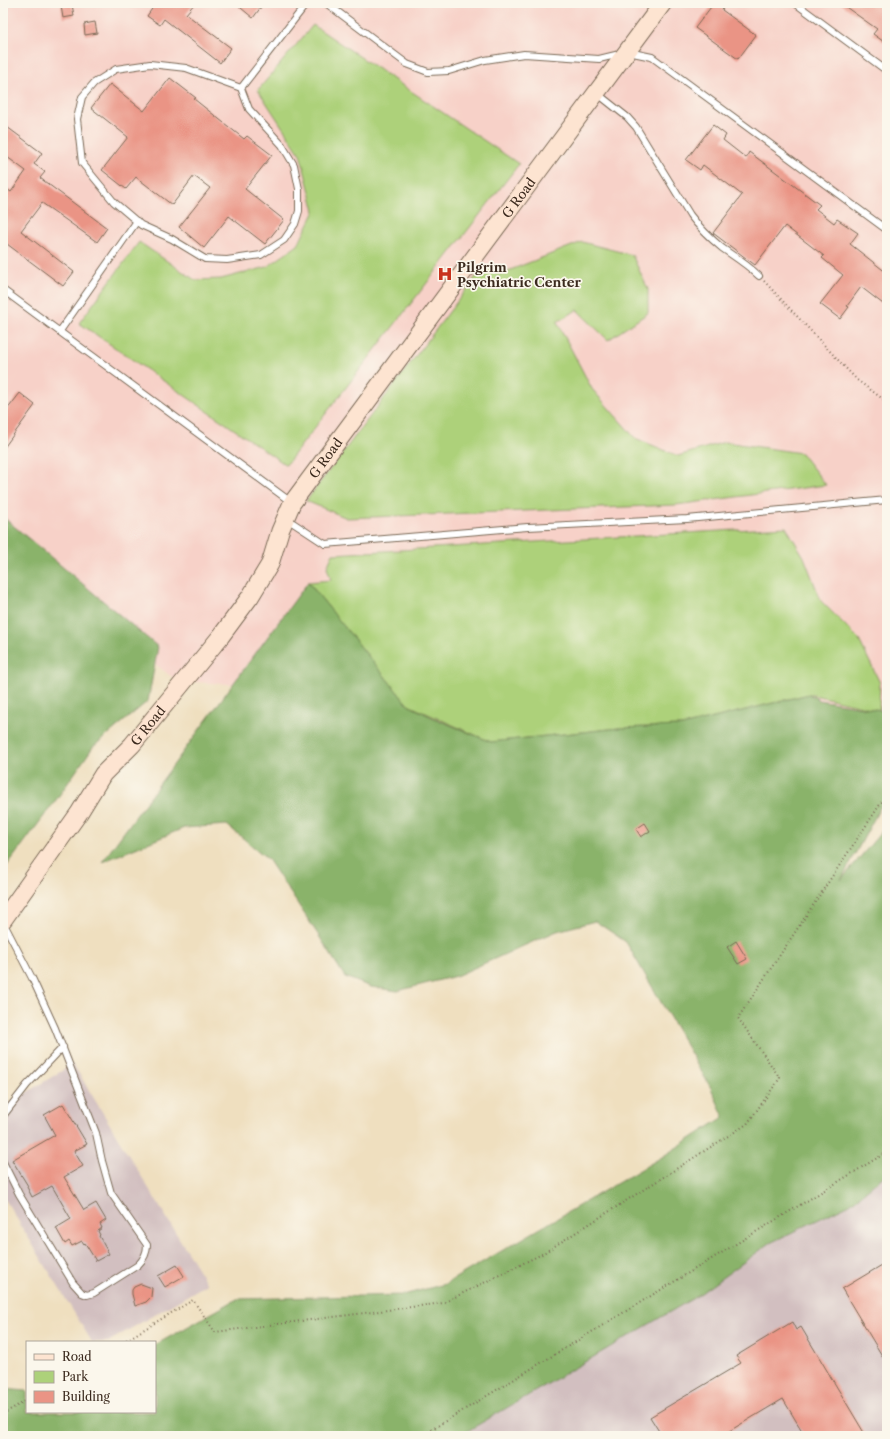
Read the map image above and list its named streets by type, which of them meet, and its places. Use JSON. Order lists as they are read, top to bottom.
{
  "streets": {
    "street": ["G Road"]
  },
  "places": {
    "hospital": ["Pilgrim Psychiatric Center"]
  },
  "legend": ["Road", "Park", "Building"]
}
